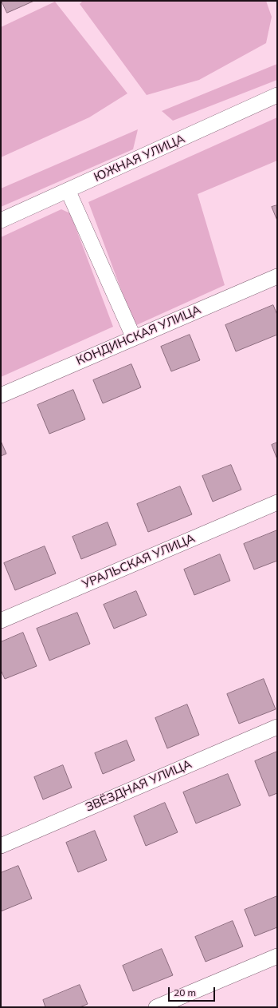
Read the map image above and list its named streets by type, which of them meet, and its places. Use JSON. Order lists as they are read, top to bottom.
{
  "streets": {
    "street": [
      "ЮЖНАЯ УЛИЦА",
      "КОНДИНСКАЯ УЛИЦА",
      "УРАЛЬСКАЯ УЛИЦА",
      "ЗВЁЗДНАЯ УЛИЦА"
    ]
  },
  "scale_bar": "20 m"
}
